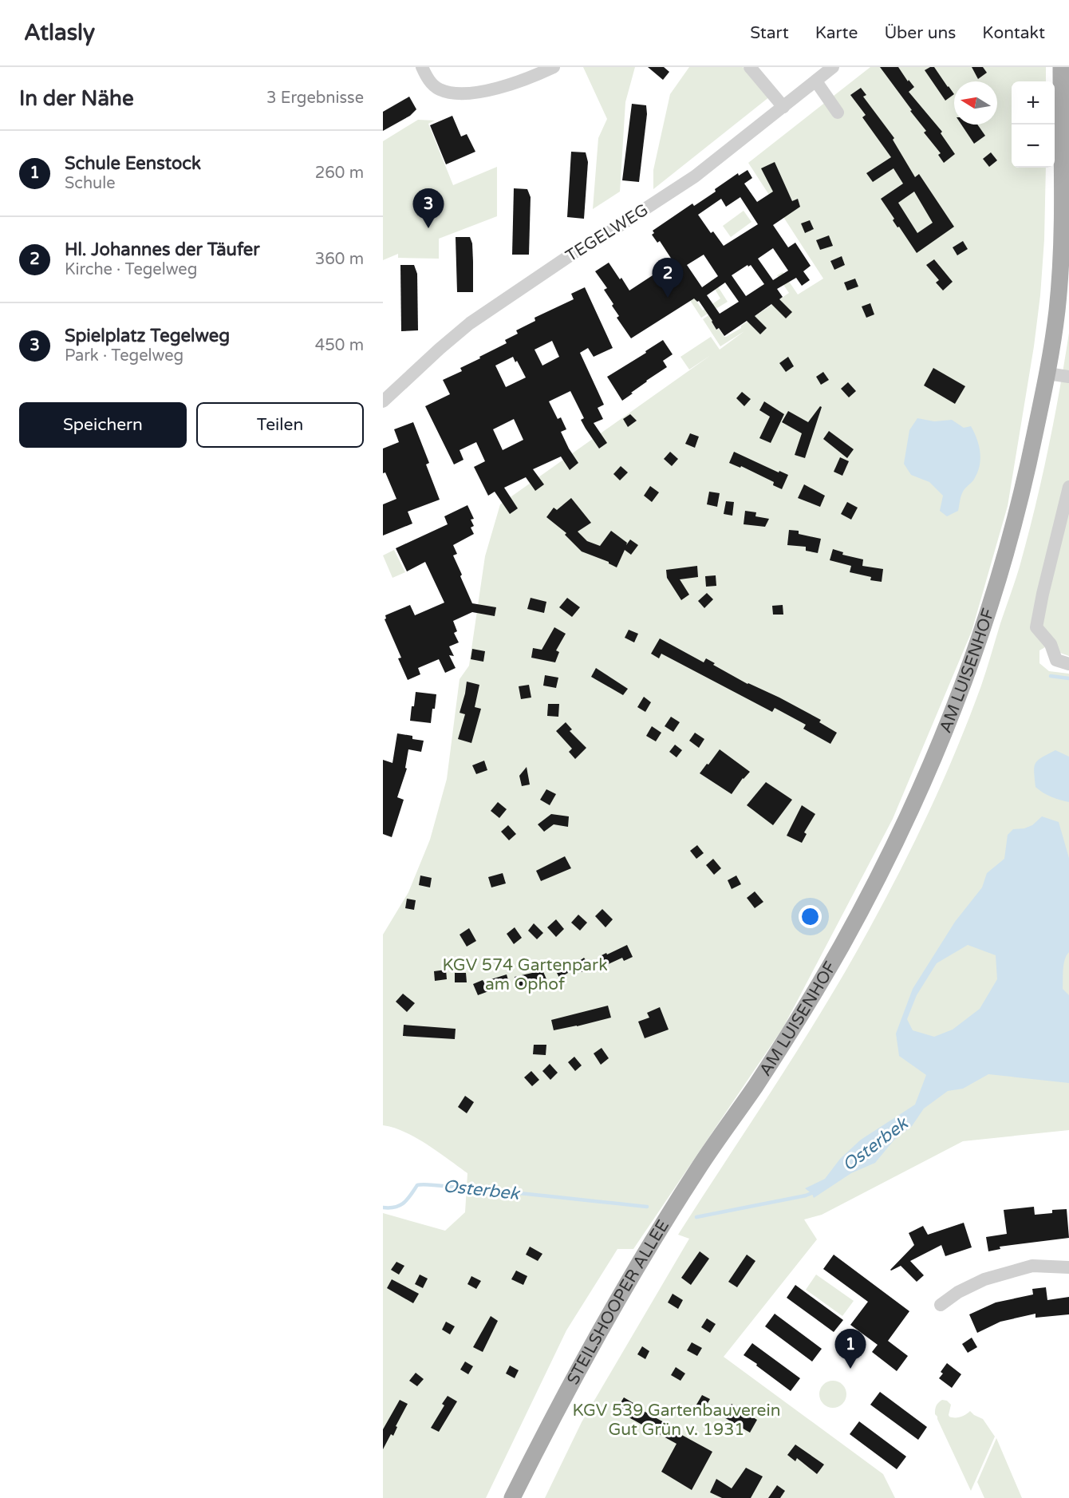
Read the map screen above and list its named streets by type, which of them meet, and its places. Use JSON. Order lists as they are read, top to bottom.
{
  "streets": {
    "main road": ["AM LUISENHOF", "STEILSHOOPER ALLEE"],
    "street": ["TEGELWEG"]
  },
  "crossings": [
    ["AM LUISENHOF", "STEILSHOOPER ALLEE"]
  ],
  "water": ["Osterbek"],
  "parks": ["KGV 574 Gartenpark am Ophof", "KGV 539 Gartenbauverein Gut Grün v. 1931"],
  "north": "left",
  "page": {
    "header": "Atlasly",
    "nav": [
      "Start",
      "Karte",
      "Über uns",
      "Kontakt"
    ],
    "heading": ["In der Nähe", "3 Ergebnisse"],
    "map_buttons": ["+", "−"],
    "list": [
      {
        "mark": "1",
        "name": "Schule Eenstock",
        "note": "Schule",
        "value": "260 m"
      },
      {
        "mark": "2",
        "name": "Hl. Johannes der Täufer",
        "note": "Kirche · Tegelweg",
        "value": "360 m"
      },
      {
        "mark": "3",
        "name": "Spielplatz Tegelweg",
        "note": "Park · Tegelweg",
        "value": "450 m"
      }
    ],
    "pins": ["3", "2", "1"],
    "buttons": ["Speichern", "Teilen"]
  }
}
